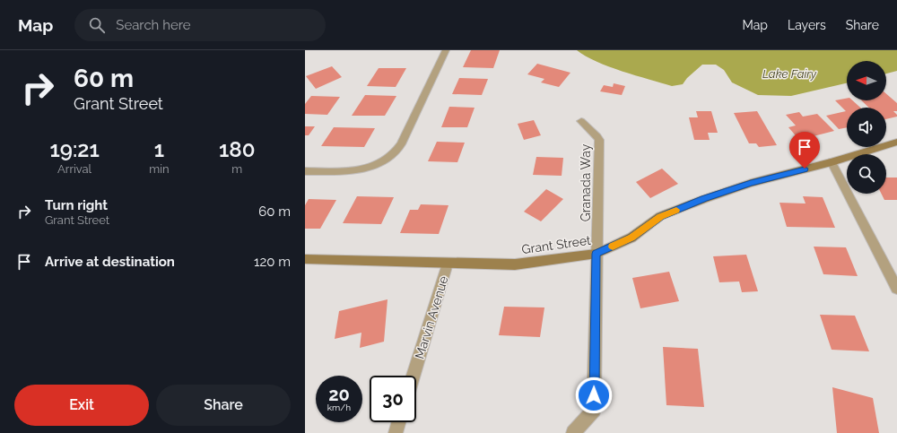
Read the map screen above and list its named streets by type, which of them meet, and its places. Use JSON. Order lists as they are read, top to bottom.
{
  "streets": {
    "street": ["Granada Way", "Grant Street", "Marvin Avenue"]
  },
  "crossings": [
    ["Granada Way", "Grant Street"],
    ["Grant Street", "Marvin Avenue"]
  ],
  "water": ["Lake Fairy"],
  "north": "left",
  "page": {
    "header": "Map",
    "search": "Search here",
    "nav": ["Map", "Layers", "Share"],
    "turn": ["60 m", "Grant Street"],
    "eta": [
      "19:21",
      "Arrival",
      "1",
      "min",
      "180",
      "m"
    ],
    "list": [
      {
        "name": "Turn right",
        "note": "Grant Street",
        "value": "60 m"
      },
      {
        "name": "Arrive at destination",
        "value": "120 m"
      }
    ],
    "speed": "20 km/h",
    "limit": "30",
    "buttons": ["Exit", "Share"]
  }
}
